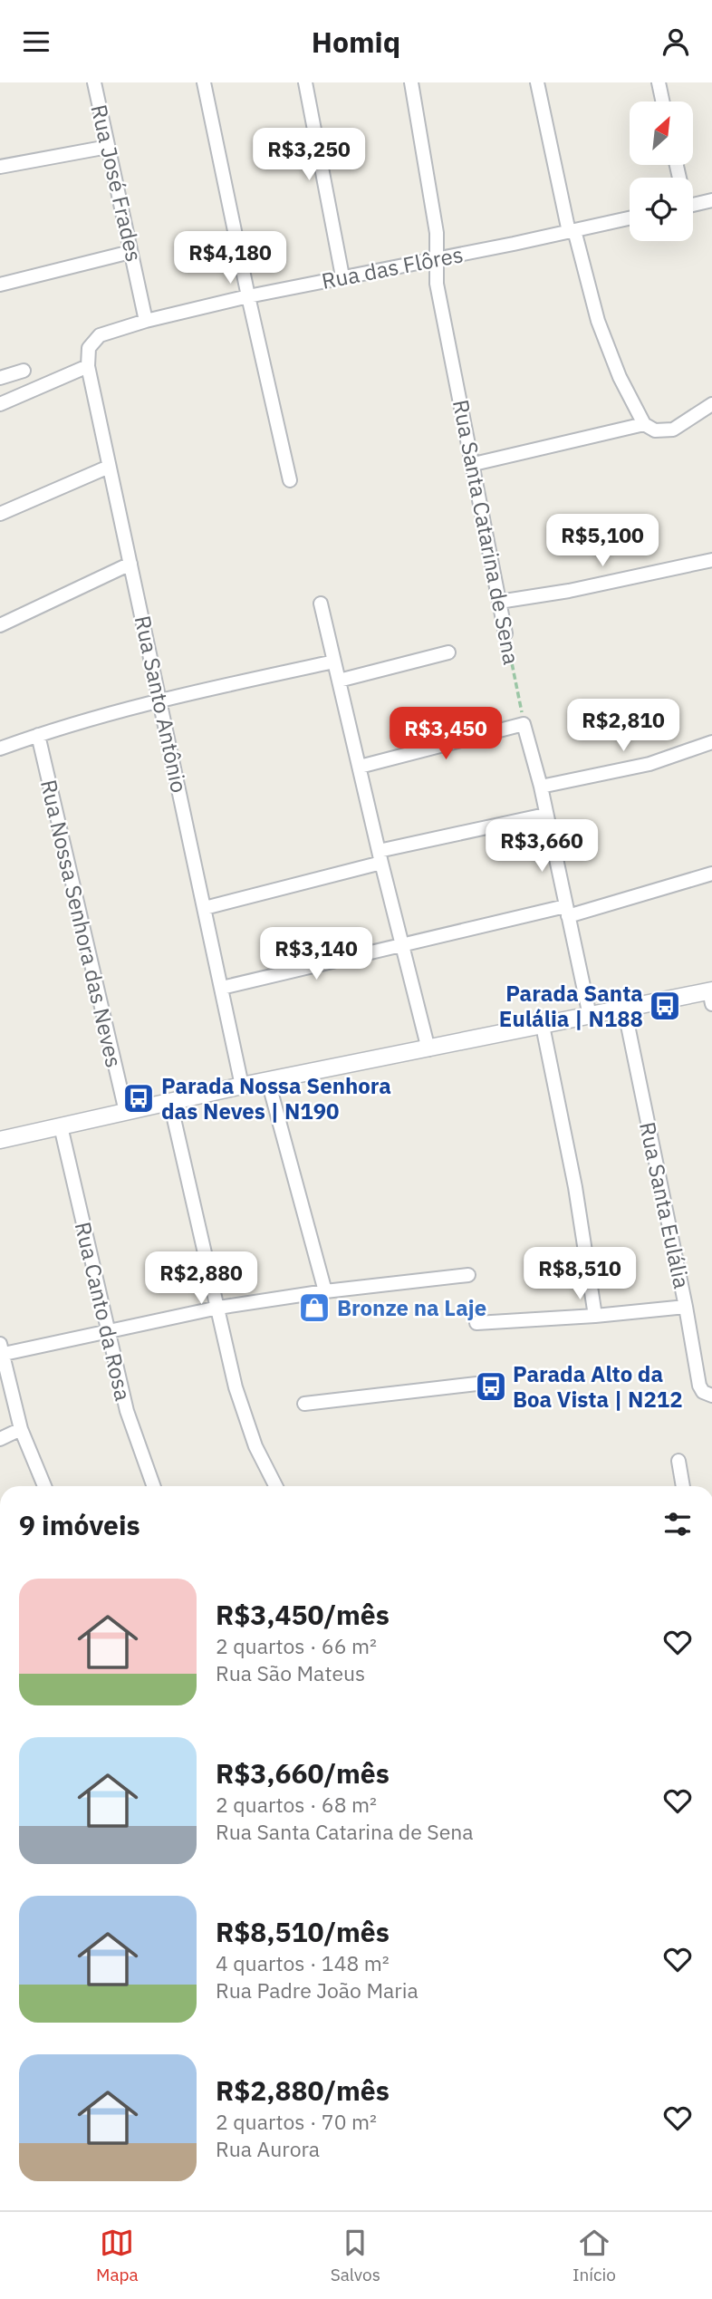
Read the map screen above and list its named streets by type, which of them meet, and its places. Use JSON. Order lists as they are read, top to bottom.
{
  "streets": {
    "street": [
      "Rua José Frades",
      "Rua das Flôres",
      "Rua Santa Catarina de Sena",
      "Rua Santo Antônio",
      "Rua Nossa Senhora das Neves",
      "Rua Santa Eulália",
      "Rua Canto da Rosa"
    ]
  },
  "crossings": [
    ["Rua José Frades", "Rua das Flôres"],
    ["Rua das Flôres", "Rua Santa Catarina de Sena"],
    ["Rua das Flôres", "Rua Santo Antônio"]
  ],
  "places": {
    "bus stop": ["Parada Santa Eulália | N188", "Parada Nossa Senhora das Neves | N190", "Parada Alto da Boa Vista | N212"],
    "shop": ["Bronze na Laje"]
  },
  "north": "top right",
  "page": {
    "header": "Homiq",
    "price": [
      "R$3,250",
      "R$4,180",
      "R$5,100",
      "R$2,810",
      "R$3,450",
      "R$3,660",
      "R$3,140",
      "R$8,510",
      "R$2,880"
    ],
    "heading": "9 imóveis",
    "list": [
      {
        "name": "R$3,450/mês",
        "note": "2 quartos · 66 m² · Rua São Mateus"
      },
      {
        "name": "R$3,660/mês",
        "note": "2 quartos · 68 m² · Rua Santa Catarina de Sena"
      },
      {
        "name": "R$8,510/mês",
        "note": "4 quartos · 148 m² · Rua Padre João Maria"
      },
      {
        "name": "R$2,880/mês",
        "note": "2 quartos · 70 m² · Rua Aurora"
      }
    ],
    "tabs": ["Mapa", "Salvos", "Início"]
  }
}
